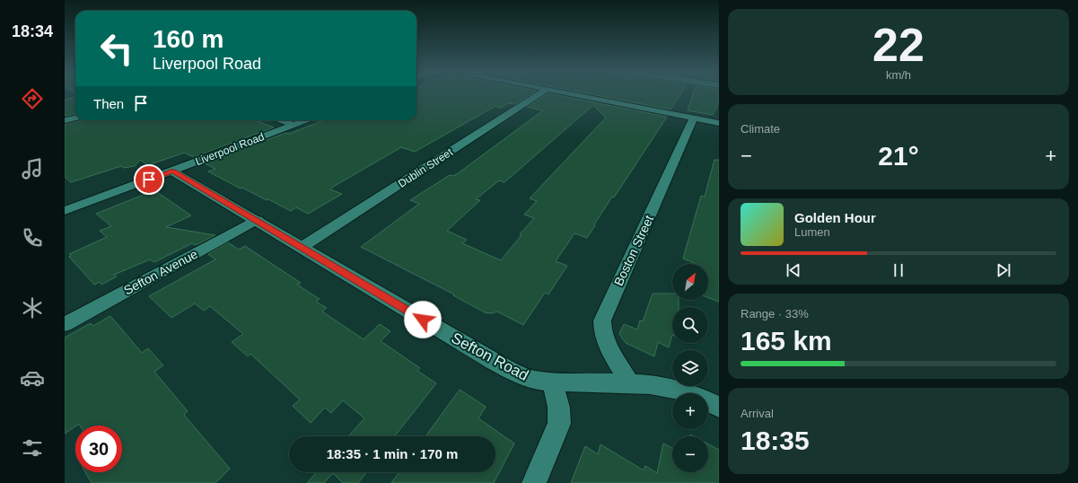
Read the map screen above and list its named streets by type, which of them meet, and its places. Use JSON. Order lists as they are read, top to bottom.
{
  "streets": {
    "street": [
      "Liverpool Road",
      "Dublin Street",
      "Boston Street",
      "Sefton Avenue",
      "Sefton Road"
    ]
  },
  "crossings": [
    ["Liverpool Road", "Sefton Road"],
    ["Dublin Street", "Sefton Road"],
    ["Boston Street", "Sefton Road"],
    ["Sefton Avenue", "Sefton Road"]
  ],
  "north": "top right",
  "page": {
    "tabs": "18:34",
    "tile": [
      ["22", "km/h"],
      "Climate",
      ["Range · 33%", "165 km"],
      ["Arrival", "18:35"]
    ],
    "turn": ["160 m", "Liverpool Road"],
    "then": "Then",
    "heat": ["−", "21°", "+"],
    "song": ["Golden Hour", "Lumen"],
    "map_buttons": ["+", "−"],
    "limit": "30",
    "trip": "18:35 · 1 min · 170 m"
  }
}
